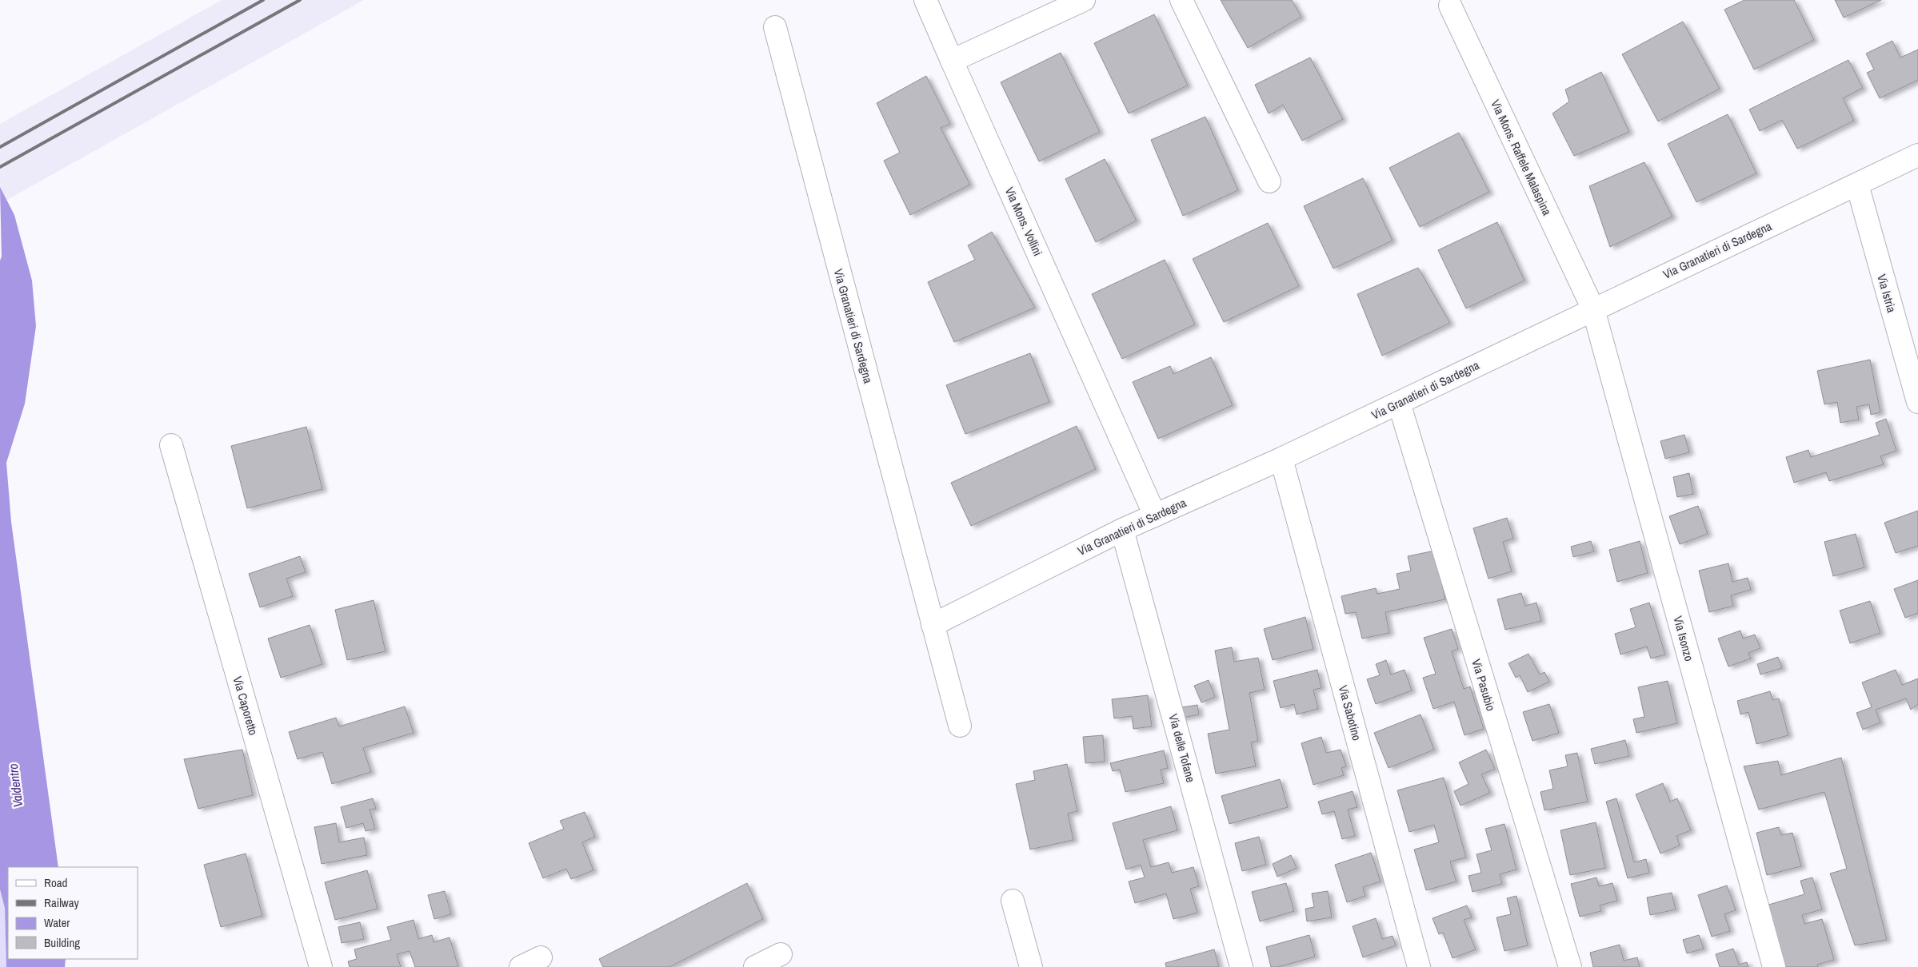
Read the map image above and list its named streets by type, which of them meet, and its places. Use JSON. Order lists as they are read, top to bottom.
{
  "streets": {
    "street": [
      "Via Mons. Raffele Malaspina",
      "Via Mons. Vollini",
      "Via Granatieri di Sardegna",
      "Via Istria",
      "Via Isonzo",
      "Via Pasubio",
      "Via Caporetto",
      "Via Sabotino",
      "Via delle Tofane"
    ]
  },
  "crossings": [
    ["Via Mons. Raffele Malaspina", "Via Granatieri di Sardegna"],
    ["Via Mons. Raffele Malaspina", "Via Isonzo"],
    ["Via Mons. Vollini", "Via Granatieri di Sardegna"],
    ["Via Granatieri di Sardegna", "Via Istria"],
    ["Via Granatieri di Sardegna", "Via Isonzo"],
    ["Via Granatieri di Sardegna", "Via Pasubio"],
    ["Via Granatieri di Sardegna", "Via Sabotino"],
    ["Via Granatieri di Sardegna", "Via delle Tofane"]
  ],
  "water": ["Valdentro"],
  "legend": [
    "Road",
    "Railway",
    "Water",
    "Building"
  ]
}
